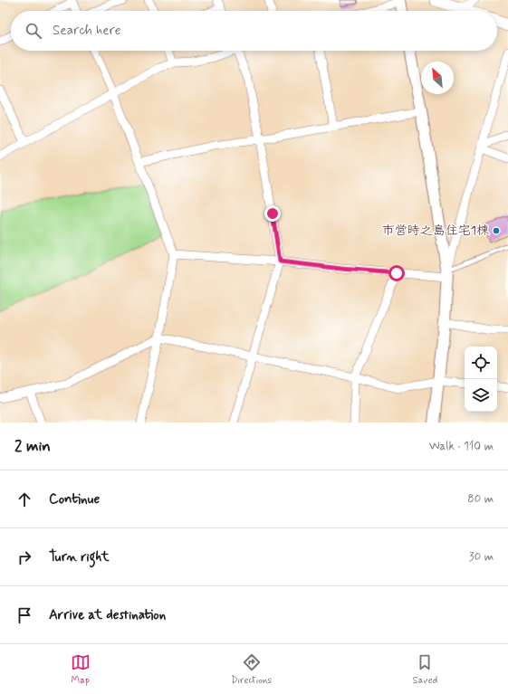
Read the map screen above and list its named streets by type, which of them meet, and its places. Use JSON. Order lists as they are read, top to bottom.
{
  "places": ["市営時之島住宅1棟"],
  "north": "top left",
  "page": {
    "search": "Search here",
    "heading": ["2 min", "Walk · 110 m"],
    "list": [
      ["Continue", "80 m"],
      ["Turn right", "30 m"],
      "Arrive at destination"
    ],
    "nav": ["Map", "Directions", "Saved"]
  }
}
